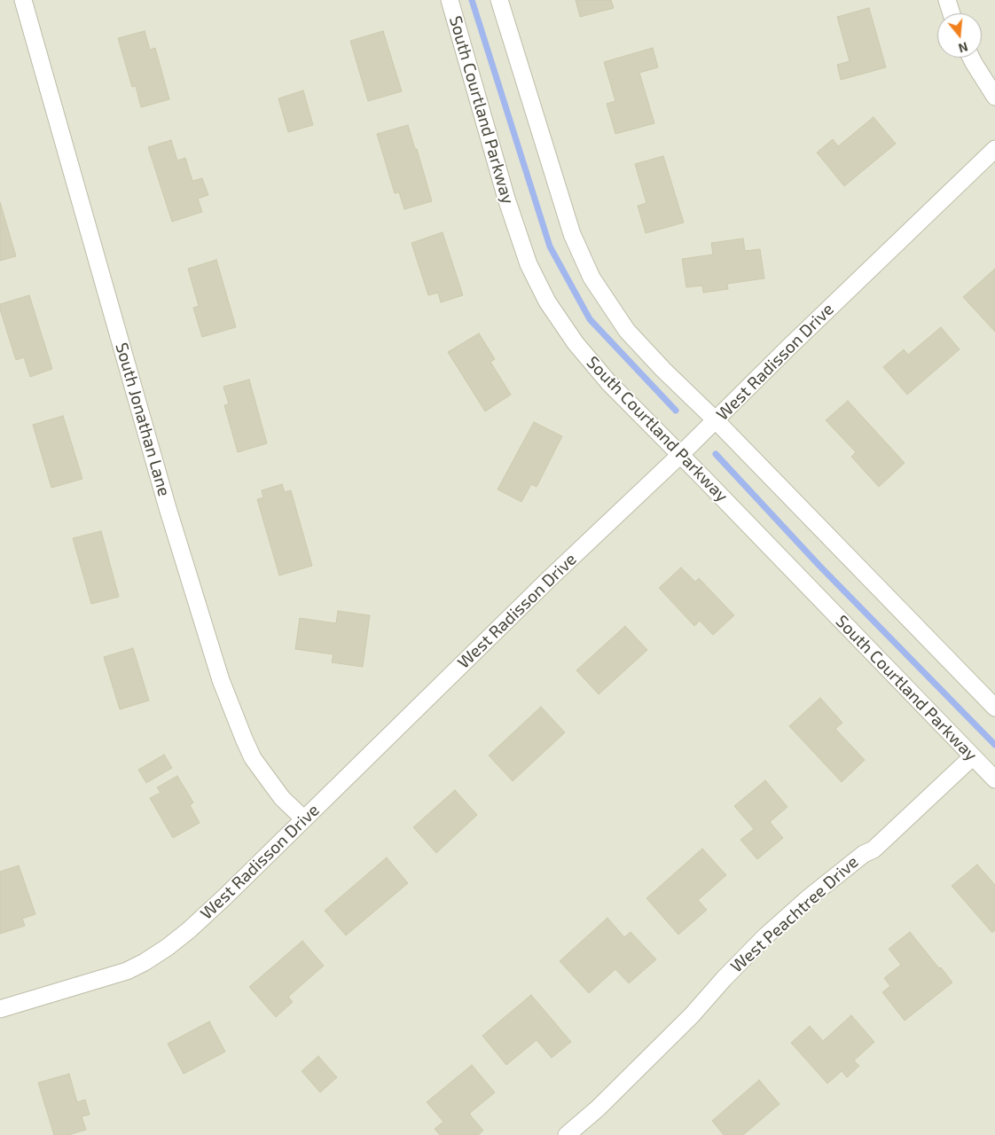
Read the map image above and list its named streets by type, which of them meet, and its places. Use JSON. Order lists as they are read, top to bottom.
{
  "streets": {
    "street": [
      "South Courtland Parkway",
      "West Radisson Drive",
      "South Jonathan Lane",
      "West Peachtree Drive"
    ]
  },
  "crossings": [
    ["South Courtland Parkway", "West Radisson Drive"],
    ["South Courtland Parkway", "West Peachtree Drive"],
    ["West Radisson Drive", "South Jonathan Lane"]
  ],
  "north": "bottom"
}
